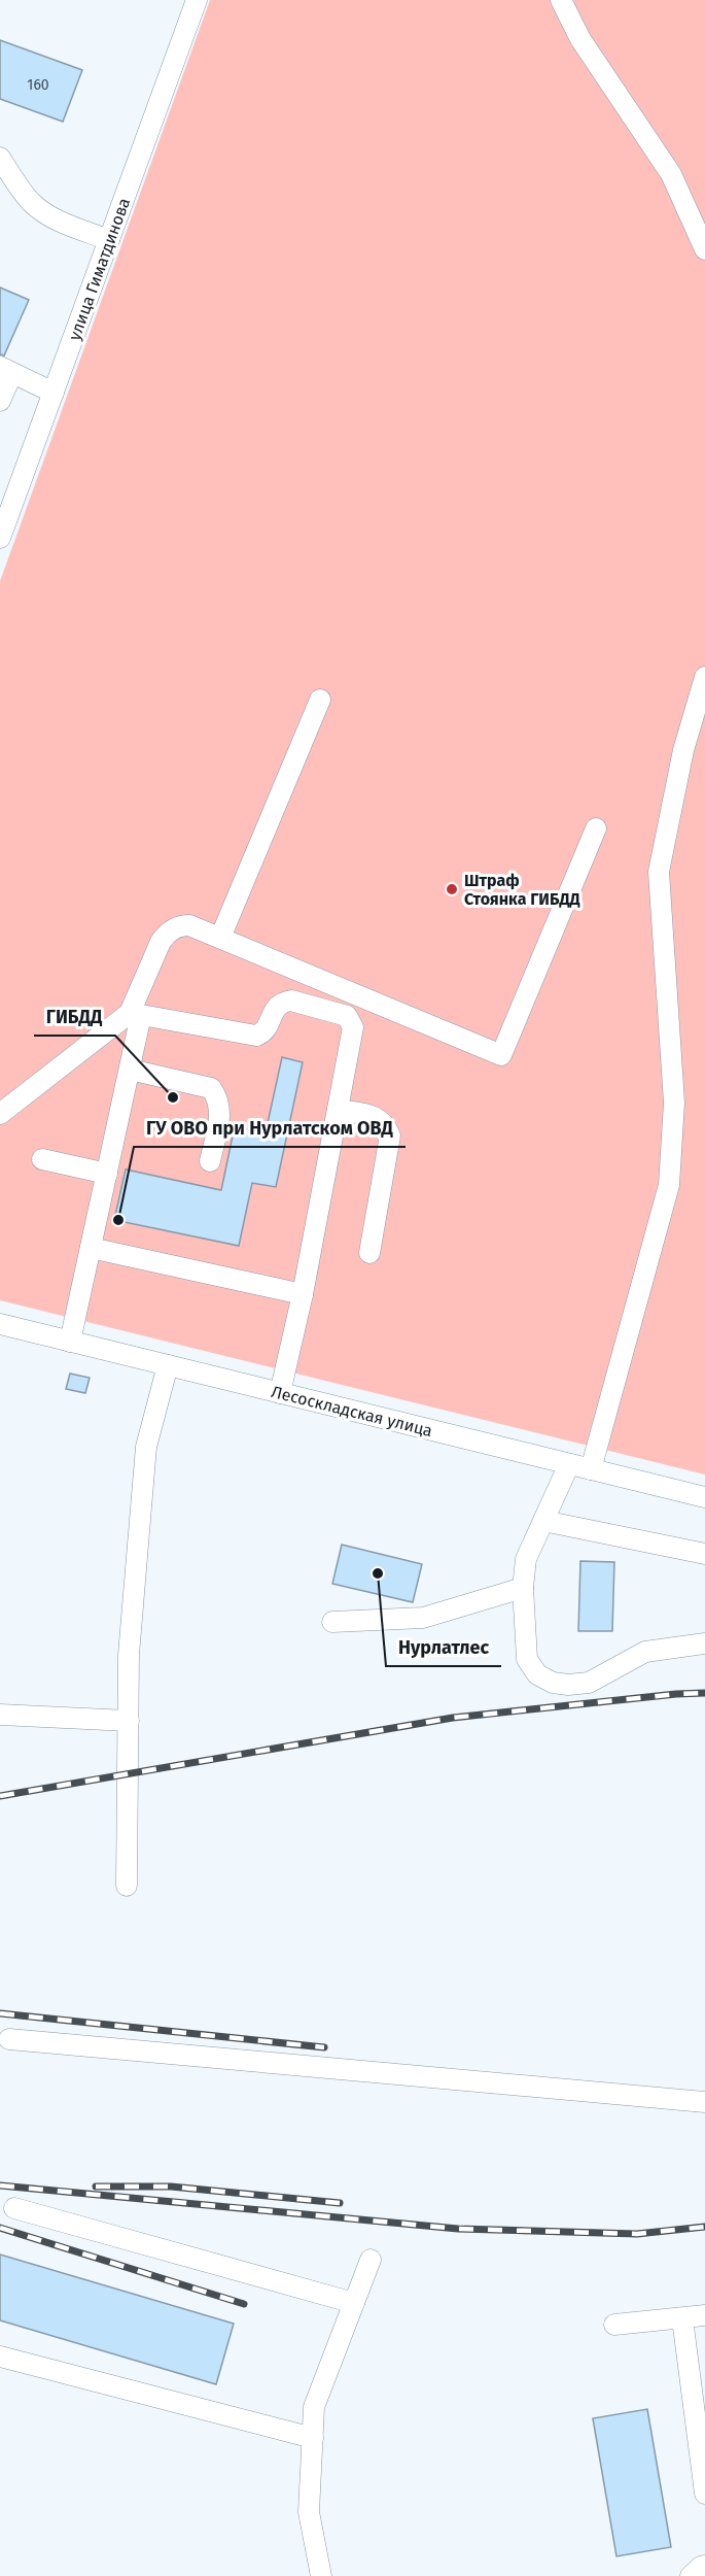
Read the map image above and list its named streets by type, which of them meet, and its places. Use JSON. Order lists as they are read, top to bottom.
{
  "streets": {
    "street": ["улица Гиматдинова", "Лесоскладская улица"]
  },
  "places": [
    "Штраф Стоянка ГИБДД",
    "ГИБДД",
    "ГУ ОВО при Нурлатском ОВД",
    "Нурлатлес"
  ],
  "house_numbers": ["160"]
}
